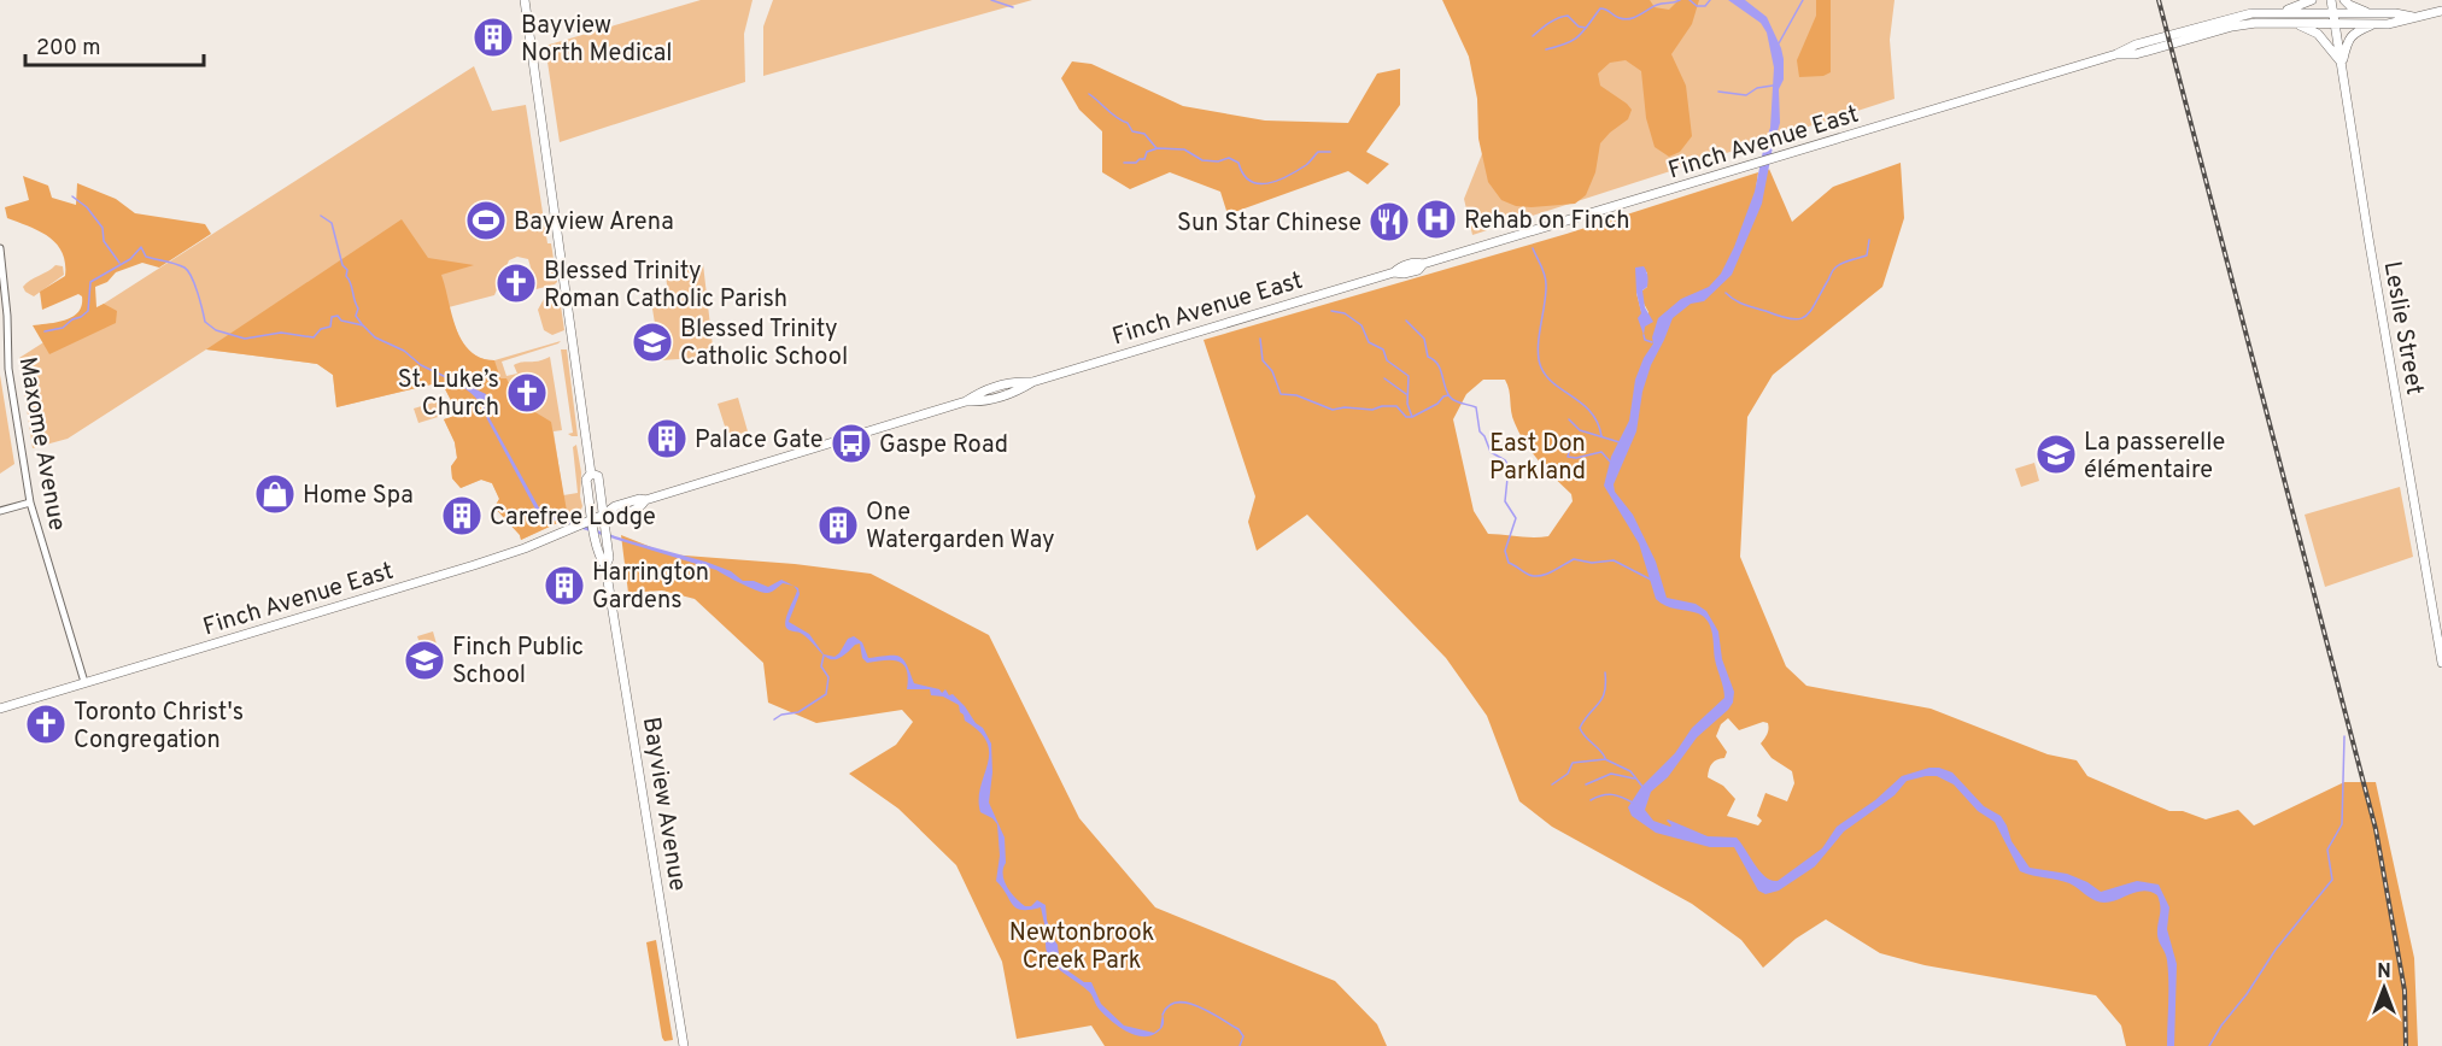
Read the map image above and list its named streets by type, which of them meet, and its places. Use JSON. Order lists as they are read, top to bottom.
{
  "streets": {
    "main road": ["Finch Avenue East", "Leslie Street", "Bayview Avenue"],
    "street": ["Maxome Avenue"]
  },
  "crossings": [
    ["Finch Avenue East", "Leslie Street"],
    ["Finch Avenue East", "Maxome Avenue"],
    ["Finch Avenue East", "Bayview Avenue"]
  ],
  "parks": ["East Don Parkland", "Newtonbrook Creek Park"],
  "places": {
    "building": [
      "Bayview North Medical",
      "Palace Gate",
      "Carefree Lodge",
      "One Watergarden Way",
      "Harrington Gardens"
    ],
    "hospital": ["Rehab on Finch"],
    "sports": ["Bayview Arena"],
    "restaurant": ["Sun Star Chinese"],
    "church": ["Blessed Trinity Roman Catholic Parish", "St. Luke’s Church", "Toronto Christ's Congregation"],
    "school or university": ["Blessed Trinity Catholic School", "La passerelle élémentaire", "Finch Public School"],
    "bus stop": ["Gaspe Road"],
    "shop": ["Home Spa"]
  },
  "scale_bar": "200 m",
  "north": "top"
}
